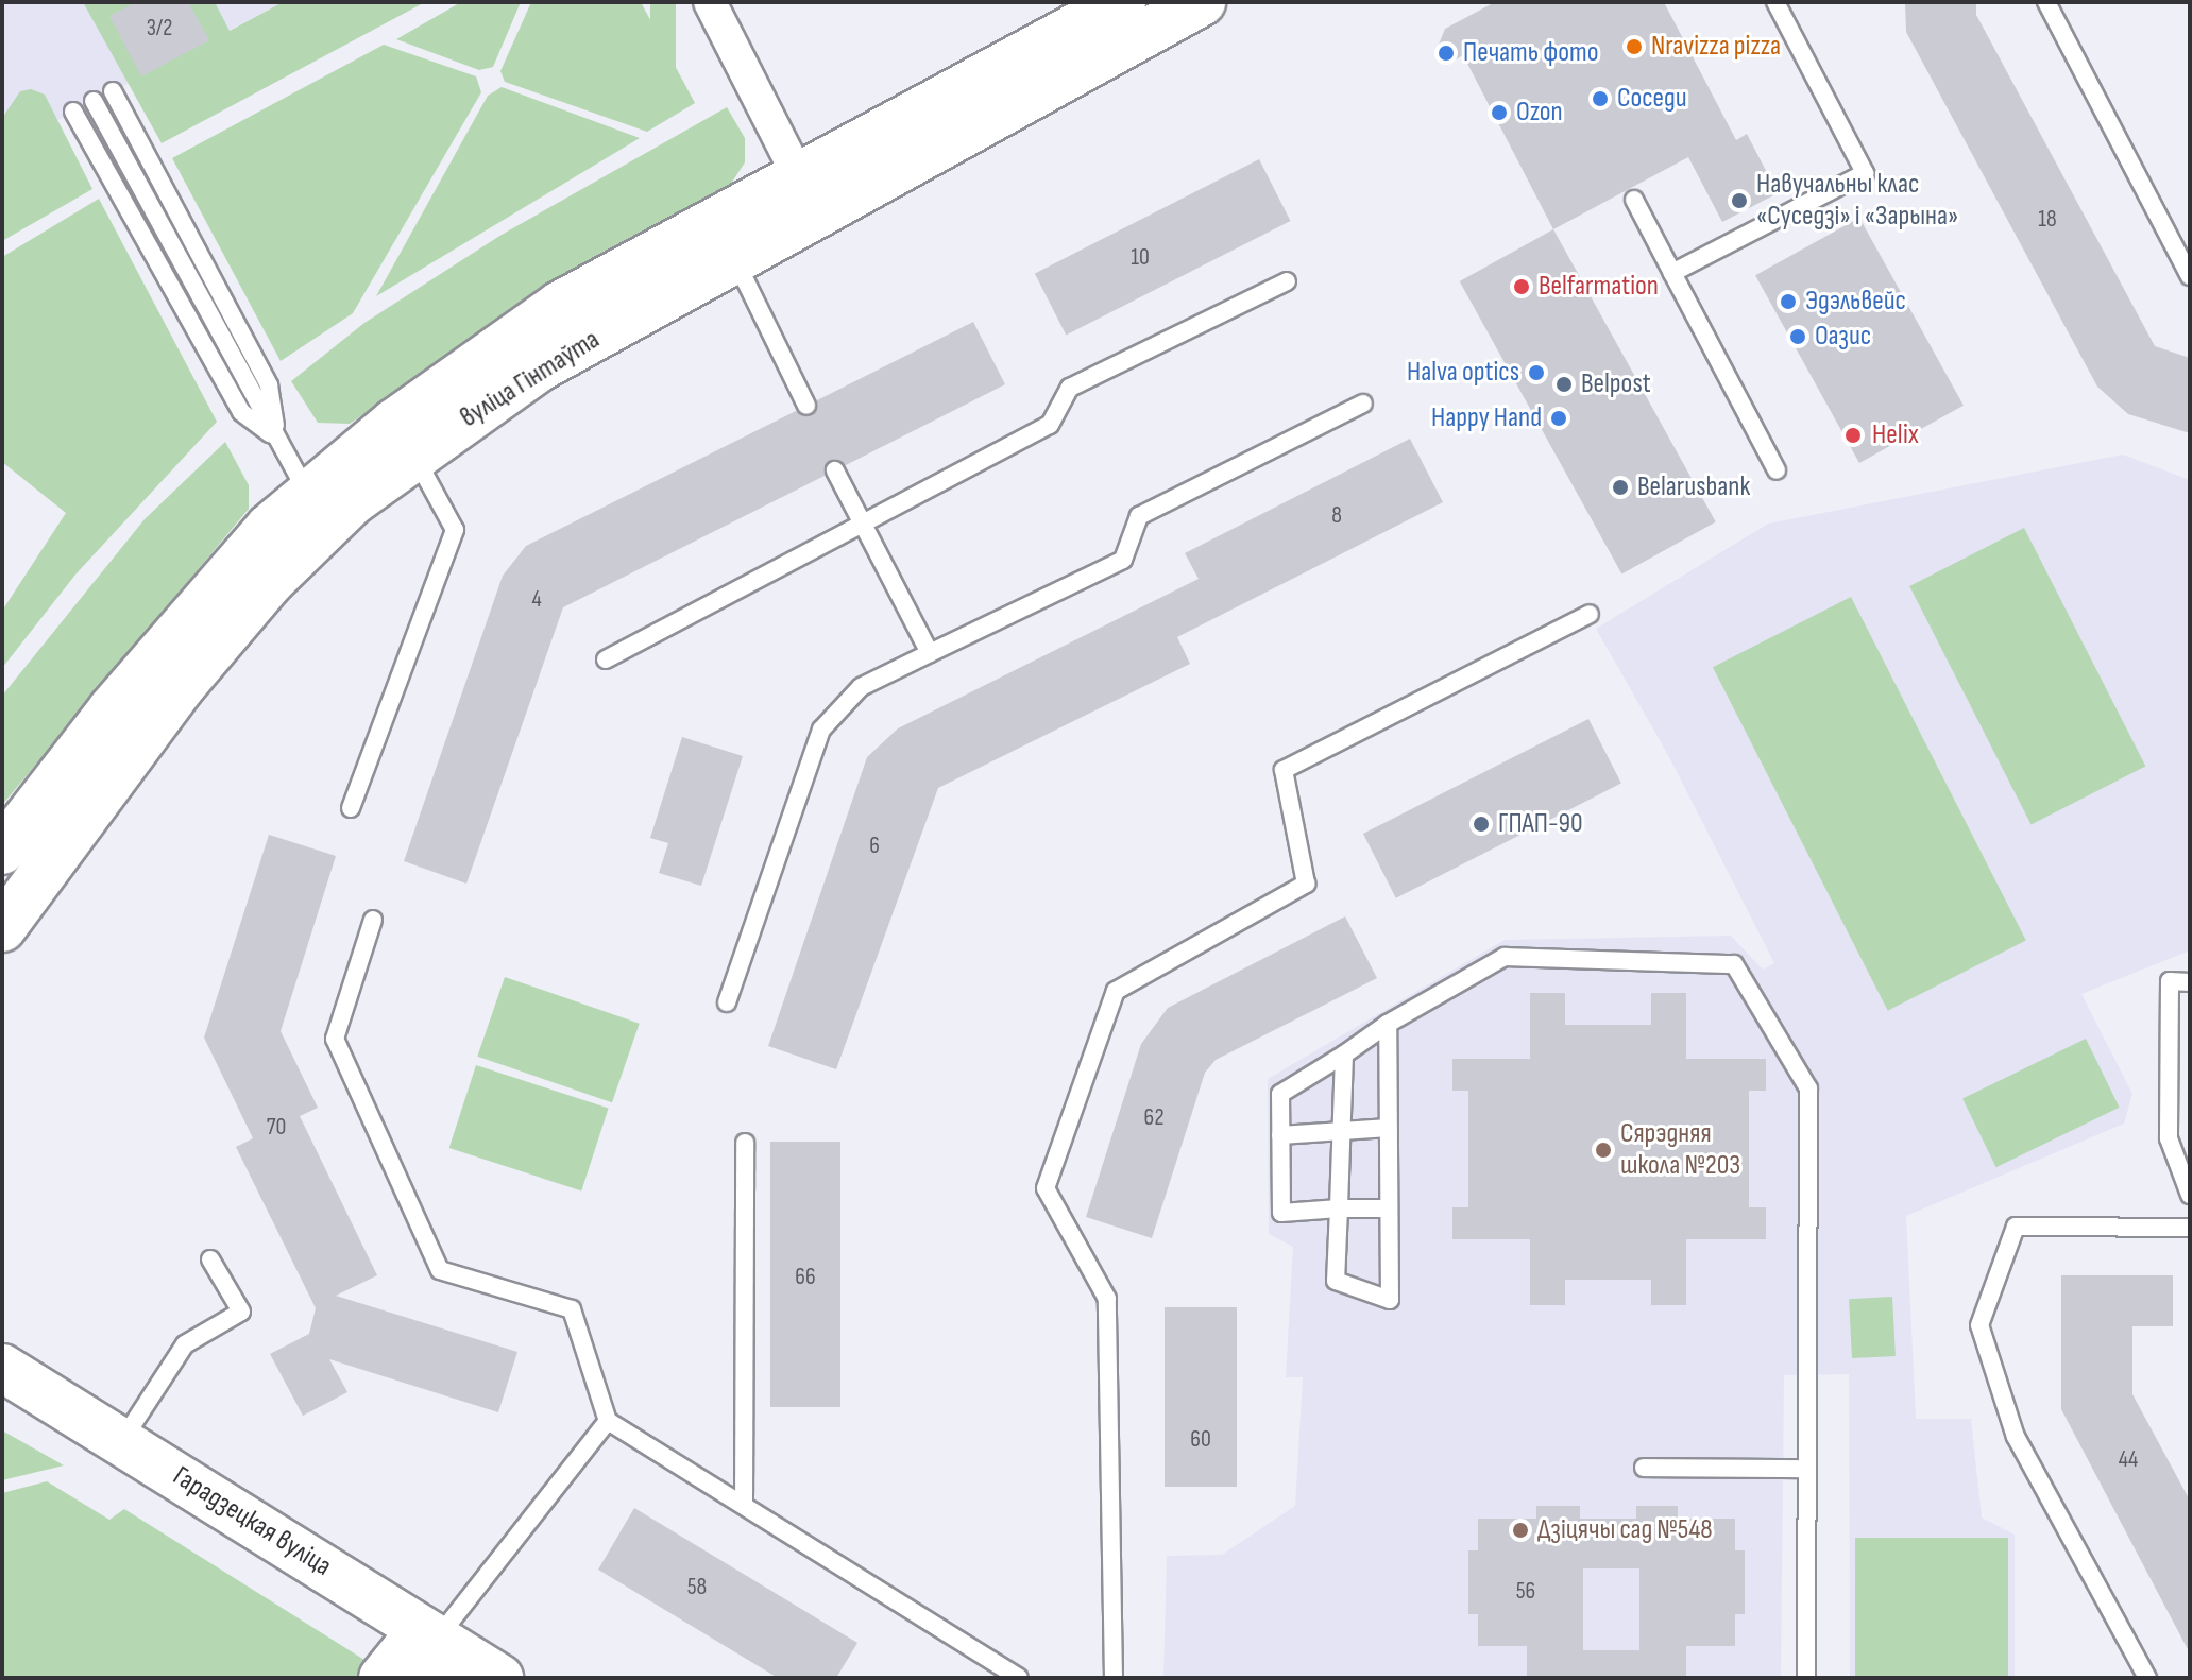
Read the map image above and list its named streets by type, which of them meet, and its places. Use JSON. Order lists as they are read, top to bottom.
{
  "streets": {
    "main road": ["вуліца Гінтаўта", "Гарадзецкая вуліца"]
  },
  "places": [
    "Nravizza pizza",
    "Печать фото",
    "Соседи",
    "Ozon",
    "Навучальны клас «Суседзі» і «Зарына»",
    "Belfarmation",
    "Эдэльвейс",
    "Оазис",
    "Halva optics",
    "Belpost",
    "Happy Hand",
    "Helix",
    "Belarusbank",
    "ГПАП-90",
    "Сярэдняя школа №203",
    "Дзіцячы сад №548"
  ],
  "house_numbers": [
    "3/2",
    "18",
    "10",
    "8",
    "4",
    "6",
    "62",
    "70",
    "66",
    "60",
    "44",
    "58",
    "56"
  ]
}
